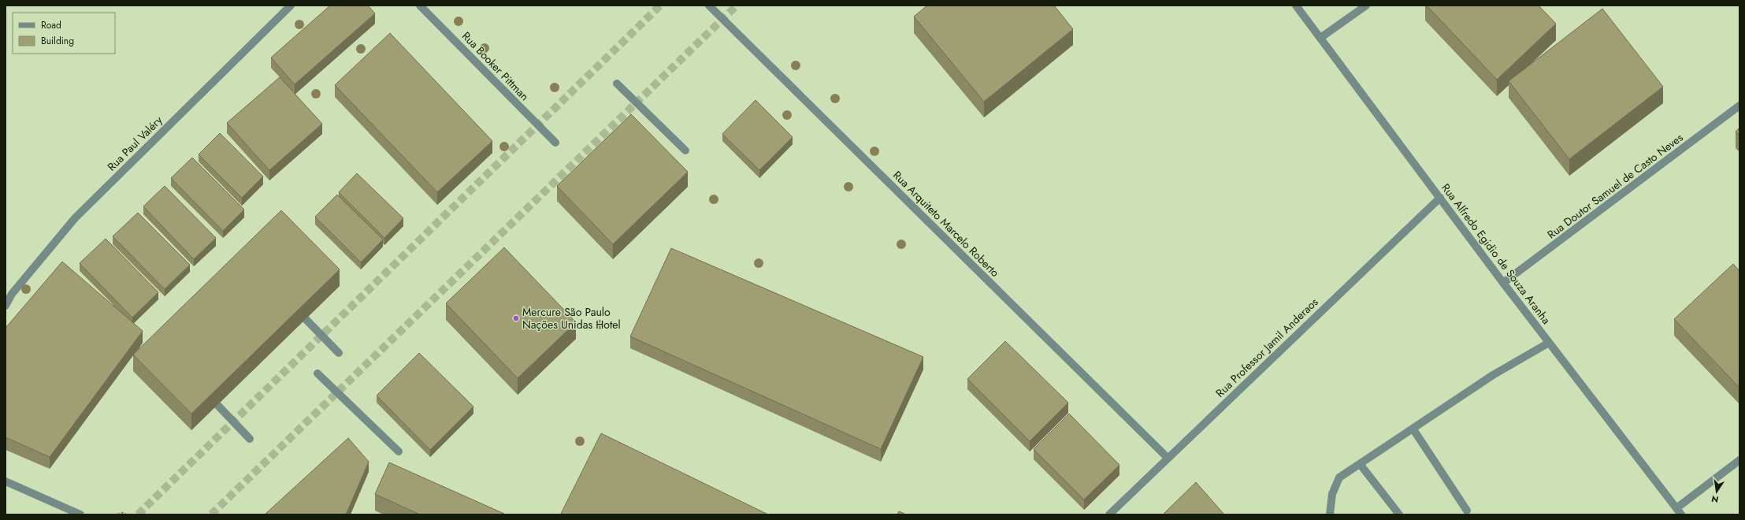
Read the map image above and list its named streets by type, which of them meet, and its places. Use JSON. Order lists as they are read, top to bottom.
{
  "streets": {
    "street": [
      "Rua Booker Pittman",
      "Rua Paul Valéry",
      "Rua Doutor Samuel de Casto Neves",
      "Rua Arquiteto Marcelo Roberto",
      "Rua Alfredo Egidio de Souza Aranha",
      "Rua Professor Jamil Anderaos"
    ]
  },
  "crossings": [
    ["Rua Doutor Samuel de Casto Neves", "Rua Alfredo Egidio de Souza Aranha"],
    ["Rua Arquiteto Marcelo Roberto", "Rua Professor Jamil Anderaos"],
    ["Rua Alfredo Egidio de Souza Aranha", "Rua Professor Jamil Anderaos"]
  ],
  "places": ["Mercure São Paulo Nações Unidas Hotel"],
  "legend": ["Road", "Building"],
  "north": "bottom"
}
